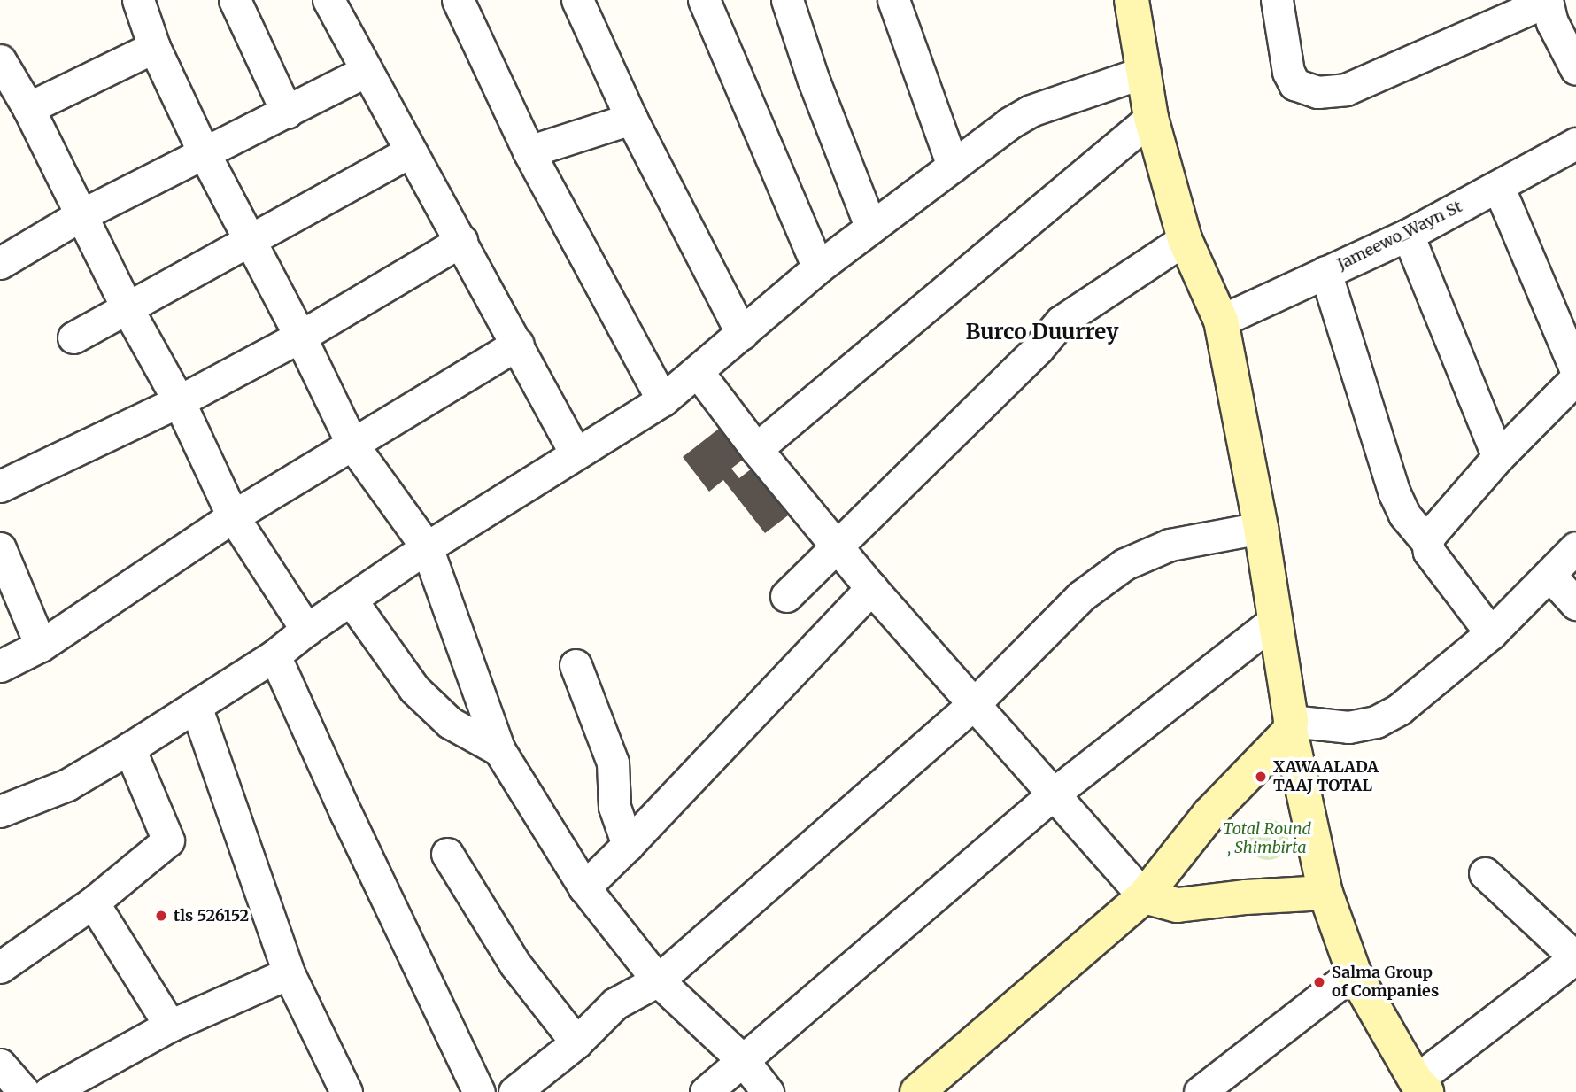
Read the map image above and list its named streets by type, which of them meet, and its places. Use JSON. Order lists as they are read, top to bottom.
{
  "streets": {
    "street": ["Jameewo_Wayn St"]
  },
  "districts": ["Burco Duurrey"],
  "parks": ["Total Round , Shimbirta"],
  "places": ["XAWAALADA TAAJ TOTAL", "tls 526152", "Salma Group of Companies"]
}
